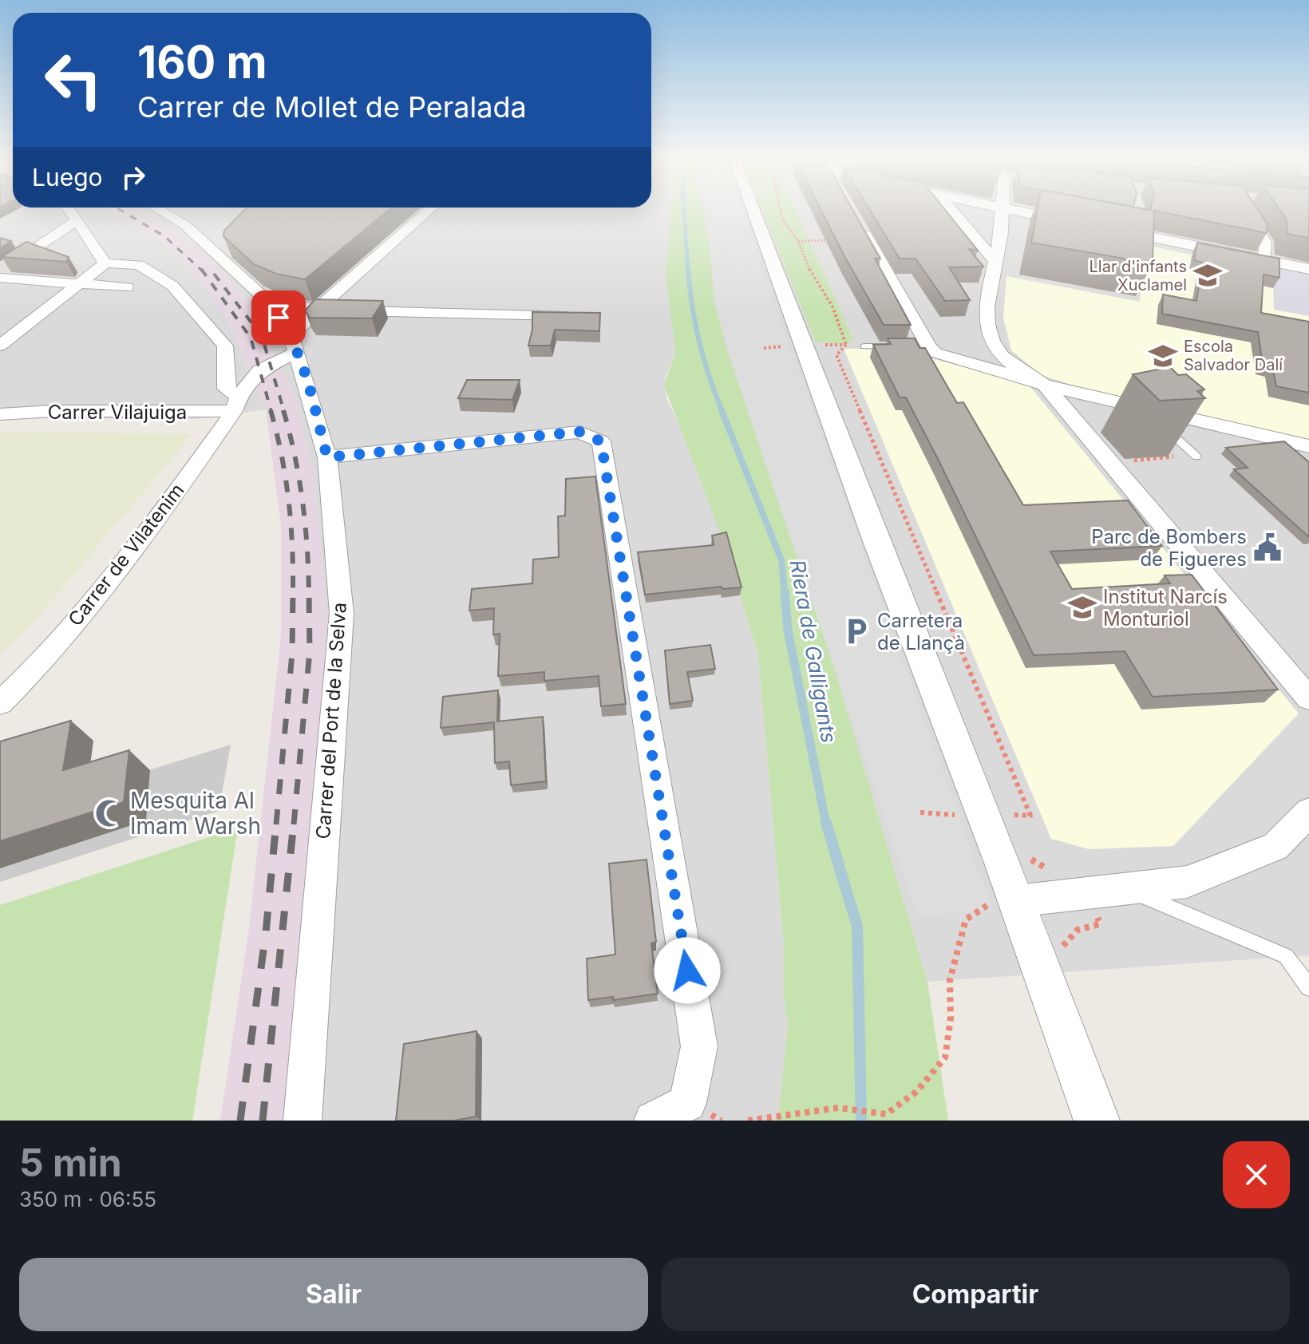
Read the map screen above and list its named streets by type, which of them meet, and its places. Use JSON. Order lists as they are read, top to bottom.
{
  "streets": {
    "street": ["Carrer Vilajuiga", "Carrer de Vilatenim", "Carrer del Port de la Selva"]
  },
  "crossings": [
    ["Carrer Vilajuiga", "Carrer de Vilatenim"],
    ["Carrer de Vilatenim", "Carrer del Port de la Selva"]
  ],
  "water": ["Riera de Galligants"],
  "places": {
    "school or university": ["Llar d'infants Xuclamel", "Escola Salvador Dalí", "Institut Narcís Monturiol"],
    "public building": ["Parc de Bombers de Figueres"],
    "parking": ["Carretera de Llançà"],
    "mosque": ["Mesquita Al Imam Warsh"]
  },
  "page": {
    "turn": ["160 m", "Carrer de Mollet de Peralada"],
    "then": "Luego",
    "heading": ["5 min", "350 m · 06:55"],
    "buttons": ["Salir", "Compartir"]
  }
}
